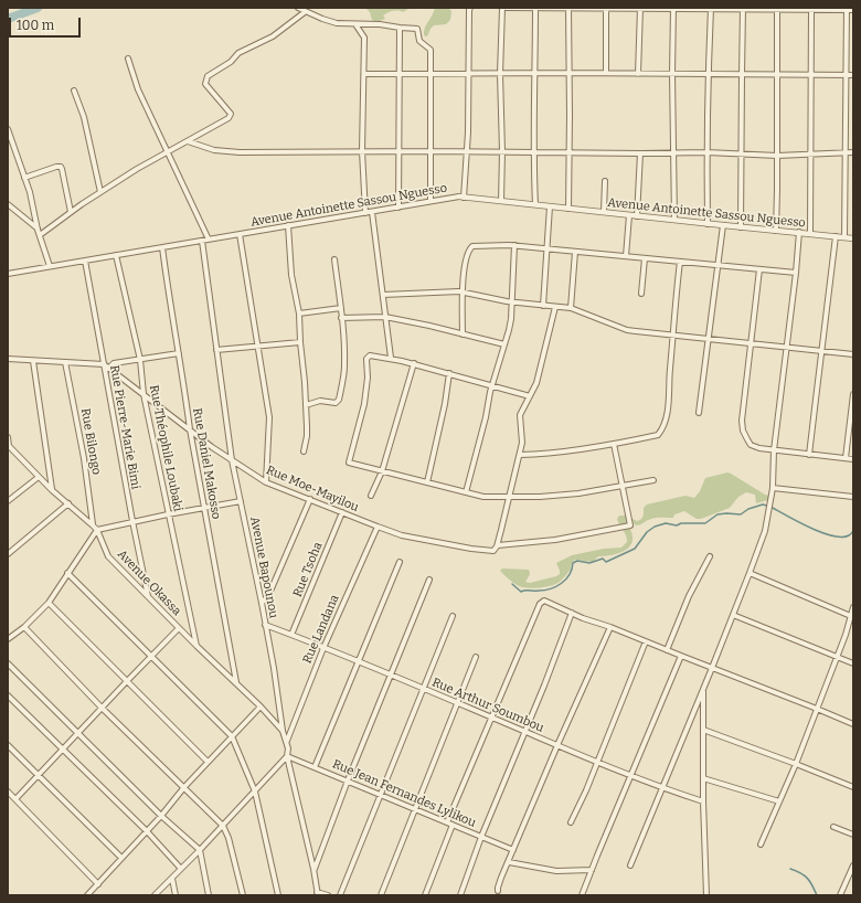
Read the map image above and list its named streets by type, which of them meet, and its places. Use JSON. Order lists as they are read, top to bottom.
{
  "streets": {
    "street": [
      "Avenue Antoinette Sassou Nguesso",
      "Rue Pierre-Marie Bimi",
      "Rue Bilongo",
      "Rue Théophile Loubaki",
      "Rue Daniel Makosso",
      "Rue Moe-Mayilou",
      "Avenue Bapounou",
      "Rue Tsoha",
      "Avenue Okassa",
      "Rue Landana",
      "Rue Arthur Soumbou",
      "Rue Jean Fernandes Lylikou"
    ]
  },
  "crossings": [
    ["Avenue Antoinette Sassou Nguesso", "Rue Pierre-Marie Bimi"],
    ["Avenue Antoinette Sassou Nguesso", "Rue Théophile Loubaki"],
    ["Avenue Antoinette Sassou Nguesso", "Rue Daniel Makosso"],
    ["Avenue Antoinette Sassou Nguesso", "Avenue Bapounou"],
    ["Rue Pierre-Marie Bimi", "Rue Moe-Mayilou"],
    ["Rue Pierre-Marie Bimi", "Avenue Okassa"],
    ["Rue Bilongo", "Avenue Okassa"],
    ["Rue Théophile Loubaki", "Rue Moe-Mayilou"],
    ["Rue Théophile Loubaki", "Avenue Okassa"],
    ["Rue Daniel Makosso", "Rue Moe-Mayilou"],
    ["Rue Daniel Makosso", "Avenue Okassa"],
    ["Rue Moe-Mayilou", "Avenue Bapounou"],
    ["Rue Moe-Mayilou", "Rue Tsoha"],
    ["Rue Moe-Mayilou", "Rue Landana"],
    ["Avenue Bapounou", "Avenue Okassa"],
    ["Avenue Bapounou", "Rue Landana"],
    ["Avenue Bapounou", "Rue Arthur Soumbou"],
    ["Avenue Bapounou", "Rue Jean Fernandes Lylikou"],
    ["Rue Tsoha", "Rue Arthur Soumbou"],
    ["Rue Landana", "Rue Arthur Soumbou"]
  ],
  "scale_bar": "100 m"
}
